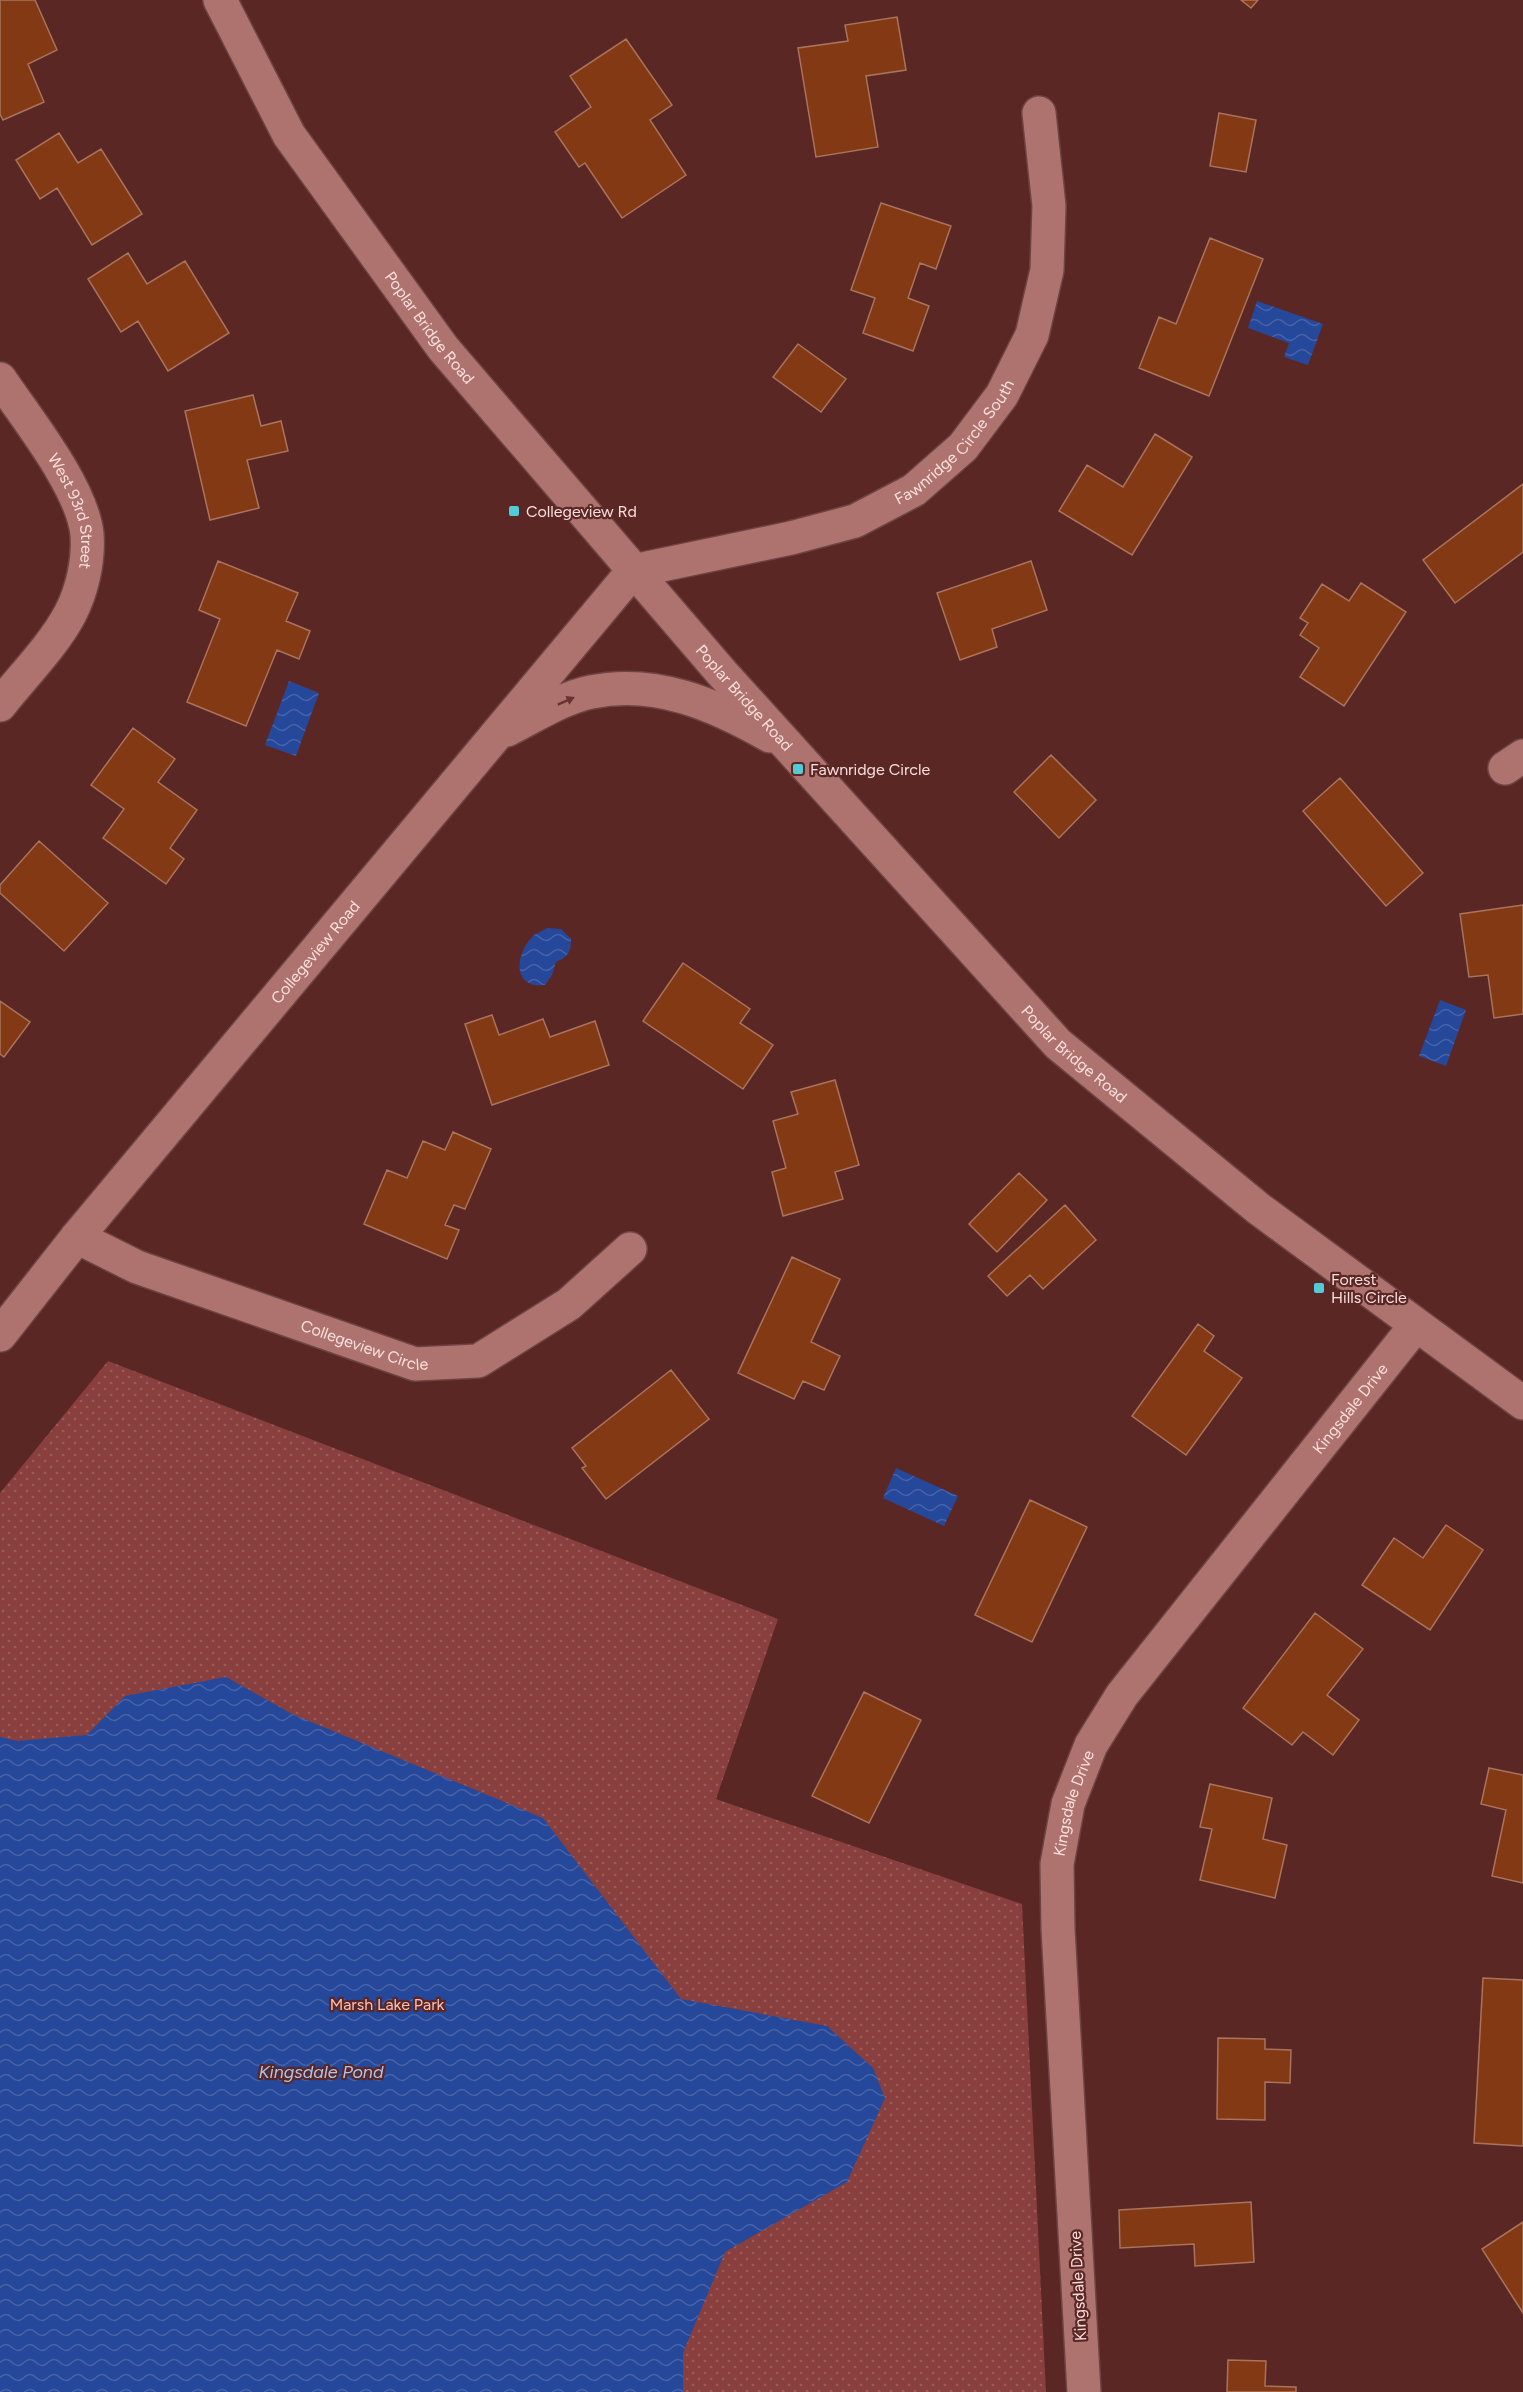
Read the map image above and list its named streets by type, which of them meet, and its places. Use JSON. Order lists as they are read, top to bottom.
{
  "streets": {
    "street": [
      "Poplar Bridge Road",
      "Fawnridge Circle South",
      "West 93rd Street",
      "Collegeview Road",
      "Collegeview Circle",
      "Kingsdale Drive"
    ]
  },
  "crossings": [
    ["Poplar Bridge Road", "Fawnridge Circle South"],
    ["Poplar Bridge Road", "Collegeview Road"],
    ["Poplar Bridge Road", "Kingsdale Drive"],
    ["Fawnridge Circle South", "Collegeview Road"],
    ["Collegeview Road", "Collegeview Circle"]
  ],
  "water": ["Kingsdale Pond"],
  "parks": ["Marsh Lake Park"],
  "places": {
    "transit": ["Collegeview Rd", "Fawnridge Circle", "Forest Hills Circle"]
  }
}
